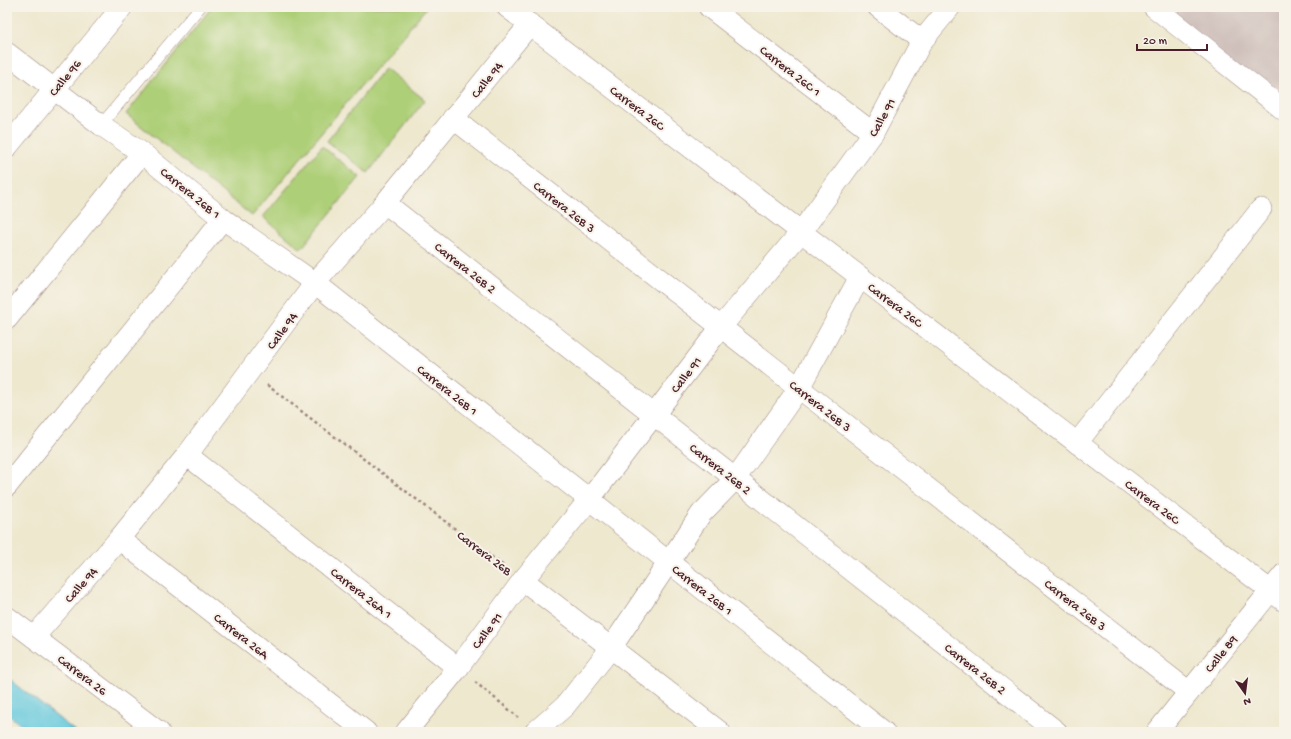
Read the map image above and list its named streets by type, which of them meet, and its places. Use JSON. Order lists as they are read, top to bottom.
{
  "streets": {
    "street": [
      "Carrera 26C 1",
      "Calle 96",
      "Calle 94",
      "Carrera 26C",
      "Calle 91",
      "Carrera 26B 1",
      "Carrera 26B 3",
      "Carrera 26B 2",
      "Carrera 26B",
      "Carrera 26A 1",
      "Carrera 26A",
      "Calle 89",
      "Carrera 26"
    ]
  },
  "crossings": [
    ["Carrera 26C 1", "Calle 91"],
    ["Calle 96", "Carrera 26B 1"],
    ["Calle 94", "Carrera 26C"],
    ["Calle 94", "Carrera 26B 1"],
    ["Calle 94", "Carrera 26B 3"],
    ["Calle 94", "Carrera 26B 2"],
    ["Calle 94", "Carrera 26B"],
    ["Calle 94", "Carrera 26A 1"],
    ["Calle 94", "Carrera 26A"],
    ["Calle 94", "Carrera 26"],
    ["Carrera 26C", "Calle 91"],
    ["Carrera 26C", "Calle 89"],
    ["Calle 91", "Carrera 26B 1"],
    ["Calle 91", "Carrera 26B 3"],
    ["Calle 91", "Carrera 26B 2"],
    ["Calle 91", "Carrera 26B"],
    ["Calle 91", "Carrera 26A 1"],
    ["Carrera 26B 3", "Calle 89"]
  ],
  "scale_bar": "20 m",
  "north": "bottom"
}
